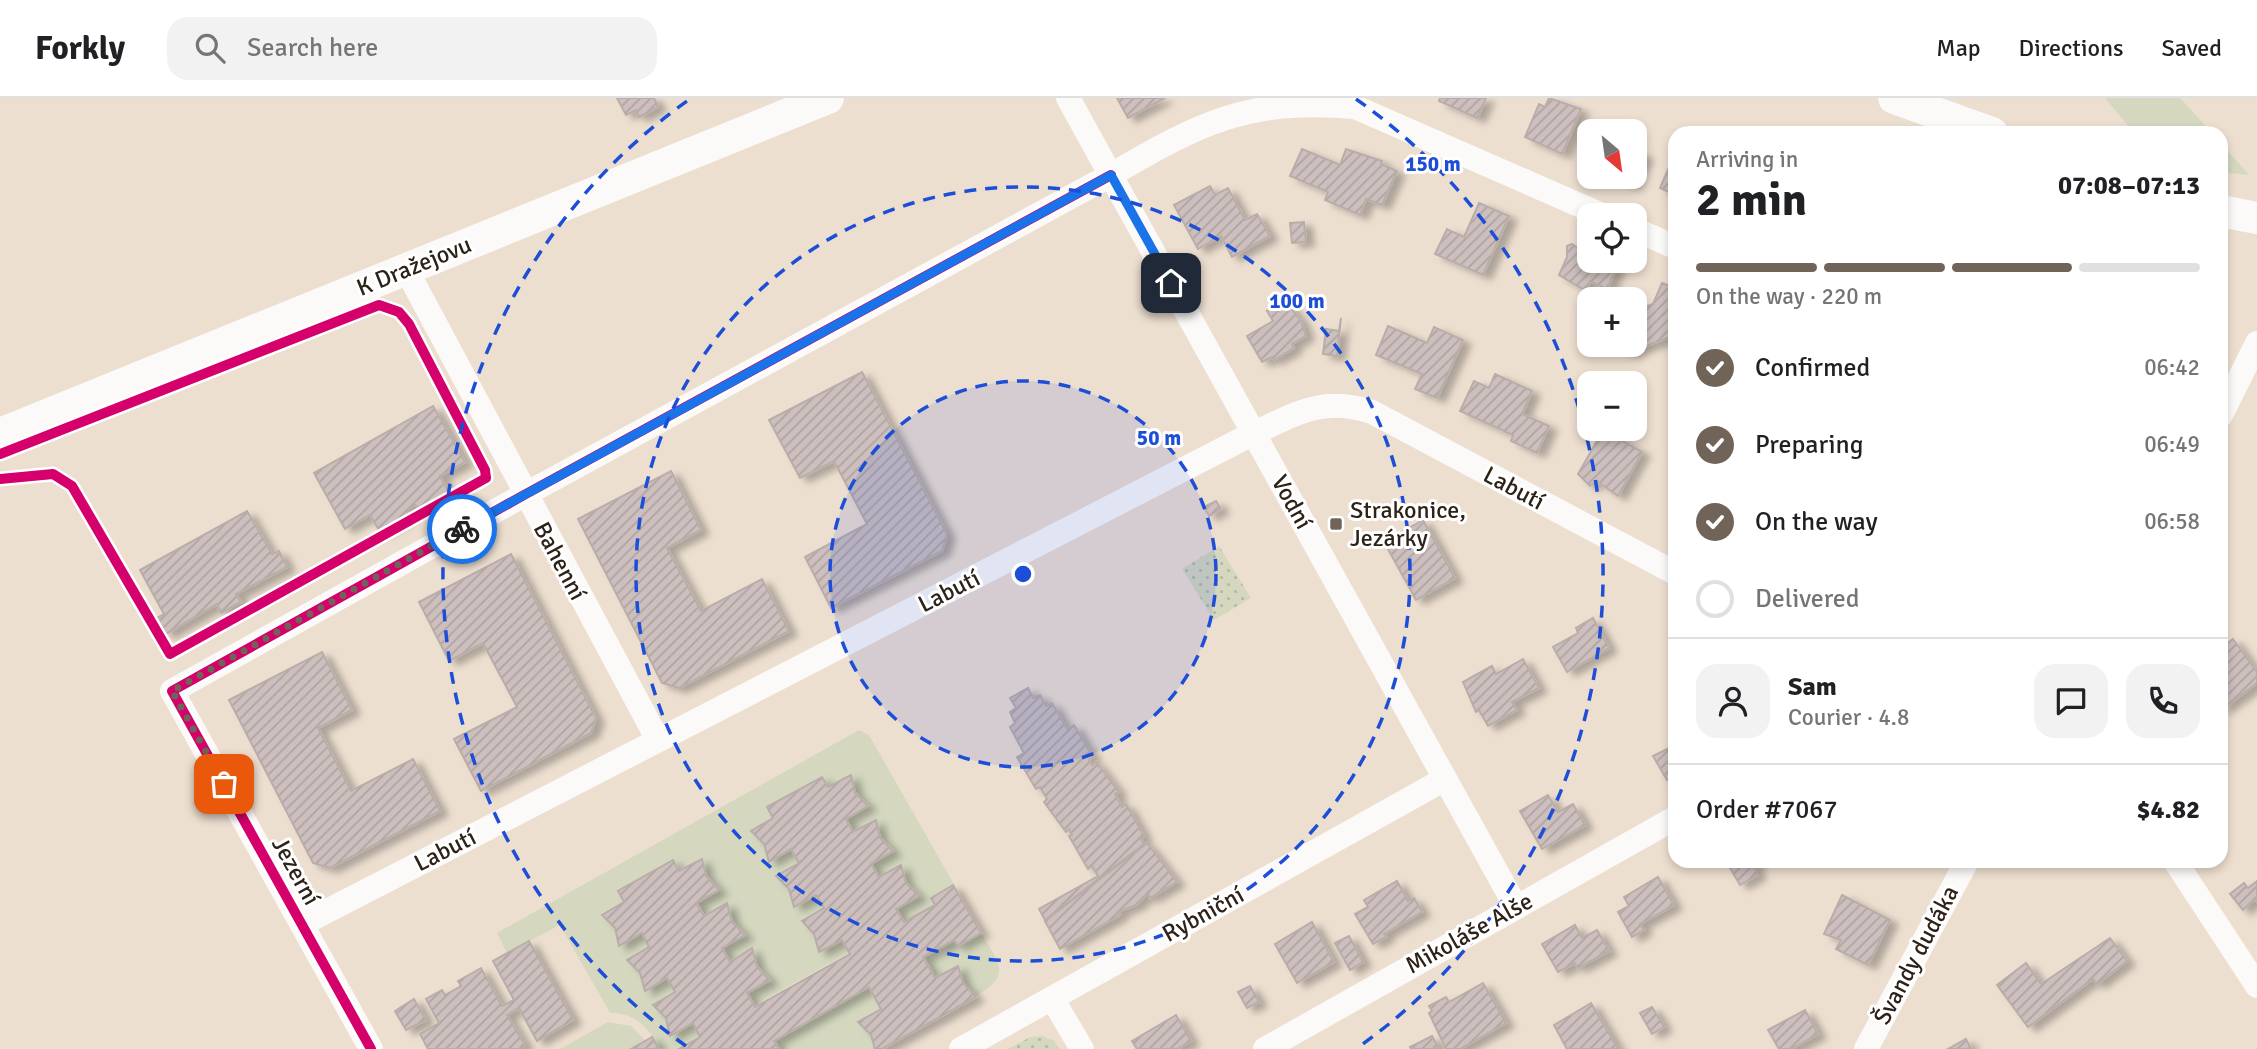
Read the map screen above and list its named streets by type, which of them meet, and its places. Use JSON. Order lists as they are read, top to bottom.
{
  "streets": {
    "street": [
      "K Dražejovu",
      "Labutí",
      "Vodní",
      "Bahenní",
      "Jezerní",
      "Rybniční",
      "Mikoláše Alše",
      "Švandy dudáka"
    ]
  },
  "crossings": [
    ["K Dražejovu", "Bahenní"],
    ["Labutí", "Vodní"],
    ["Labutí", "Bahenní"],
    ["Labutí", "Jezerní"],
    ["Vodní", "Rybniční"],
    ["Vodní", "Mikoláše Alše"],
    ["Bahenní", "Jezerní"]
  ],
  "places": {
    "transit": ["Strakonice, Jezárky"]
  },
  "north": "bottom right",
  "page": {
    "header": "Forkly",
    "search": "Search here",
    "nav": ["Map", "Directions", "Saved"],
    "map_buttons": ["+", "−"],
    "heading": ["2 min", "Arriving in", "07:08–07:13"],
    "panel": [
      "Sam",
      "Courier · 4.8",
      "Order #7067",
      "$4.82"
    ],
    "bar": "On the way · 220 m",
    "list": [
      ["Confirmed", "06:42"],
      ["Preparing", "06:49"],
      ["On the way", "06:58"],
      "Delivered"
    ]
  },
  "rings": ["150 m", "100 m", "50 m"]
}
